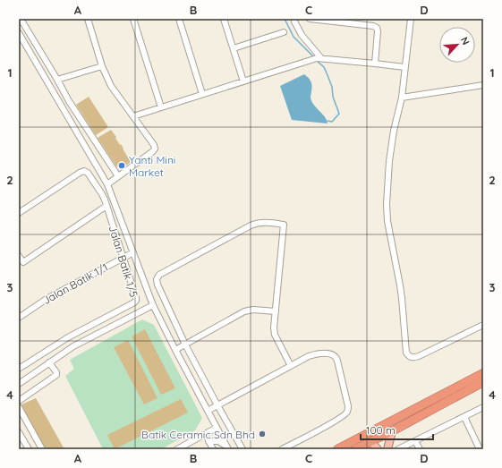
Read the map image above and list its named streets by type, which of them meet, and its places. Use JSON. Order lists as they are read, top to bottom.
{
  "streets": {
    "street": ["Jalan Batik 1/5", "Jalan Batik 1/1"]
  },
  "crossings": [
    ["Jalan Batik 1/5", "Jalan Batik 1/1"]
  ],
  "places": ["Yanti Mini Market", "Batik Ceramic Sdn Bhd"],
  "scale_bar": "100 m",
  "north": "top right",
  "grid": {
    "columns": [
      "A",
      "B",
      "C",
      "D"
    ],
    "rows": [
      "1",
      "2",
      "3",
      "4"
    ]
  }
}
